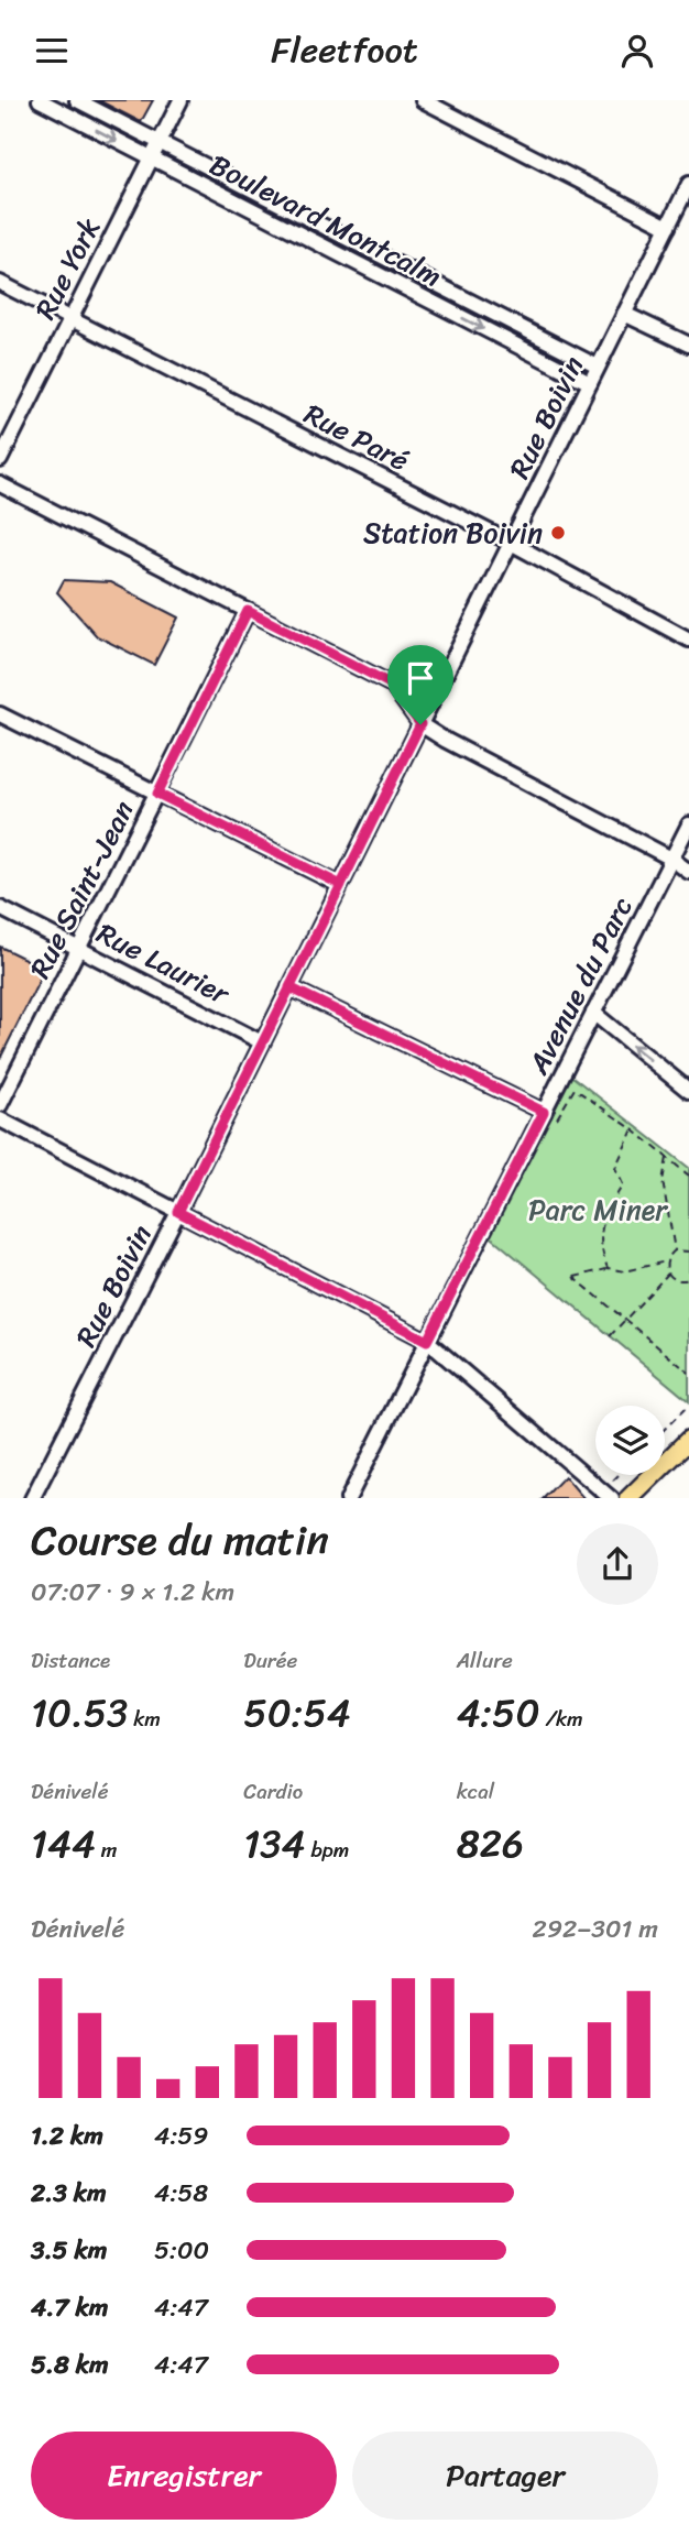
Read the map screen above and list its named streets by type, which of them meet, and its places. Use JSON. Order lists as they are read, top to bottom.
{
  "streets": {
    "street": [
      "Boulevard Montcalm",
      "Rue York",
      "Rue Boivin",
      "Rue Paré",
      "Rue Saint-Jean",
      "Rue Laurier",
      "Avenue du Parc"
    ]
  },
  "crossings": [
    ["Boulevard Montcalm", "Rue York"],
    ["Boulevard Montcalm", "Rue Boivin"],
    ["Rue York", "Rue Paré"],
    ["Rue Boivin", "Rue Paré"],
    ["Rue Boivin", "Rue Laurier"],
    ["Rue Saint-Jean", "Rue Laurier"]
  ],
  "parks": ["Parc Miner"],
  "places": ["Station Boivin"],
  "page": {
    "header": "Fleetfoot",
    "heading": ["Course du matin", "07:07 · 9 × 1.2 km"],
    "stats": [
      ["Distance", "10.53 km"],
      ["Durée", "50:54"],
      ["Allure", "4:50 /km"],
      ["Dénivelé", "144 m"],
      ["Cardio", "134 bpm"],
      ["kcal", "826"]
    ],
    "chart": ["Dénivelé", "292–301 m"],
    "list": [
      {
        "name": "1.2 km",
        "note": "4:59"
      },
      {
        "name": "2.3 km",
        "note": "4:58"
      },
      {
        "name": "3.5 km",
        "note": "5:00"
      },
      {
        "name": "4.7 km",
        "note": "4:47"
      },
      {
        "name": "5.8 km",
        "note": "4:47"
      }
    ],
    "buttons": ["Enregistrer", "Partager"]
  }
}
